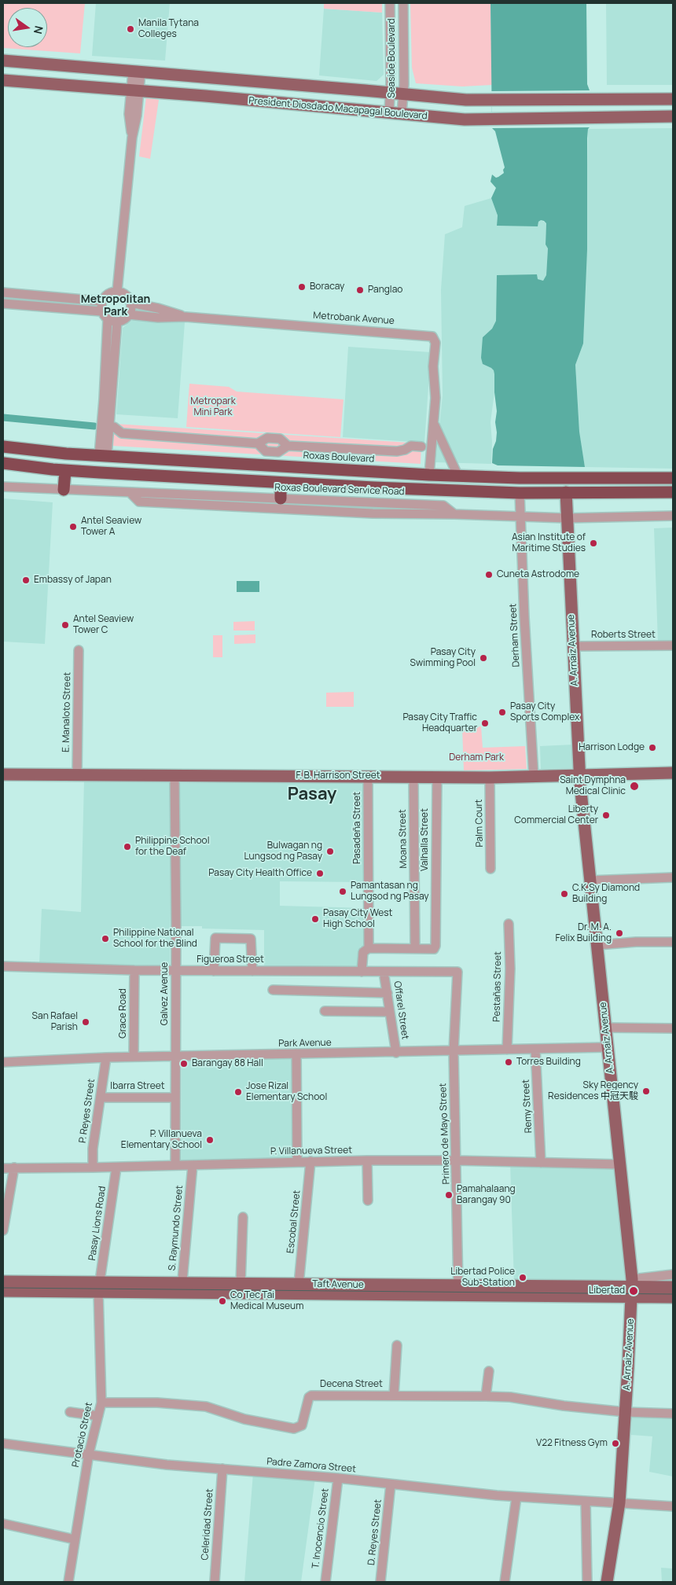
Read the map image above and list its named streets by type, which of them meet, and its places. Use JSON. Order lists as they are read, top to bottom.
{
  "streets": {
    "highway": ["Roxas Boulevard"],
    "main road": [
      "President Diosdado Macapagal Boulevard",
      "A. Arnaiz Avenue",
      "F. B. Harrison Street",
      "Taft Avenue"
    ],
    "street": [
      "Seaside Boulevard",
      "Metrobank Avenue",
      "Roxas Boulevard Service Road",
      "Derham Street",
      "Roberts Street",
      "E. Manaloto Street",
      "Palm Court",
      "Pasadeña Street",
      "Moana Street",
      "Valhalla Street",
      "Figueroa Street",
      "Pestañas Street",
      "Galvez Avenue",
      "Offarel Street",
      "Grace Road",
      "Park Avenue",
      "Ibarra Street",
      "Remy Street",
      "P. Reyes Street",
      "Primero de Mayo Street",
      "P. Villanueva Street",
      "Escobal Street",
      "Pasay Lions Road",
      "S. Raymundo Street",
      "Decena Street",
      "Protacio Street",
      "Padre Zamora Street",
      "Celeridad Street",
      "T. Inocencio Street",
      "D. Reyes Street"
    ]
  },
  "crossings": [
    ["Seaside Boulevard", "President Diosdado Macapagal Boulevard"],
    ["Metrobank Avenue", "Roxas Boulevard"],
    ["Roxas Boulevard Service Road", "Derham Street"],
    ["Roxas Boulevard Service Road", "A. Arnaiz Avenue"],
    ["Derham Street", "F. B. Harrison Street"],
    ["Roberts Street", "A. Arnaiz Avenue"],
    ["A. Arnaiz Avenue", "F. B. Harrison Street"],
    ["A. Arnaiz Avenue", "Park Avenue"],
    ["A. Arnaiz Avenue", "P. Villanueva Street"],
    ["A. Arnaiz Avenue", "Taft Avenue"],
    ["A. Arnaiz Avenue", "Decena Street"],
    ["A. Arnaiz Avenue", "Padre Zamora Street"],
    ["E. Manaloto Street", "F. B. Harrison Street"],
    ["F. B. Harrison Street", "Palm Court"],
    ["F. B. Harrison Street", "Pasadeña Street"],
    ["F. B. Harrison Street", "Moana Street"],
    ["F. B. Harrison Street", "Valhalla Street"],
    ["F. B. Harrison Street", "Galvez Avenue"],
    ["Pasadeña Street", "Figueroa Street"],
    ["Moana Street", "Valhalla Street"],
    ["Figueroa Street", "Galvez Avenue"],
    ["Figueroa Street", "Offarel Street"],
    ["Figueroa Street", "Grace Road"],
    ["Figueroa Street", "Primero de Mayo Street"],
    ["Pestañas Street", "Park Avenue"],
    ["Galvez Avenue", "Park Avenue"],
    ["Galvez Avenue", "Ibarra Street"],
    ["Galvez Avenue", "P. Villanueva Street"],
    ["Offarel Street", "Park Avenue"],
    ["Grace Road", "Park Avenue"],
    ["Park Avenue", "Remy Street"],
    ["Park Avenue", "P. Reyes Street"],
    ["Park Avenue", "Primero de Mayo Street"],
    ["Ibarra Street", "P. Reyes Street"],
    ["Remy Street", "P. Villanueva Street"],
    ["P. Reyes Street", "P. Villanueva Street"],
    ["Primero de Mayo Street", "P. Villanueva Street"],
    ["Primero de Mayo Street", "Taft Avenue"],
    ["P. Villanueva Street", "Escobal Street"],
    ["P. Villanueva Street", "Pasay Lions Road"],
    ["P. Villanueva Street", "S. Raymundo Street"],
    ["Escobal Street", "Taft Avenue"],
    ["Pasay Lions Road", "Taft Avenue"],
    ["Pasay Lions Road", "Protacio Street"],
    ["S. Raymundo Street", "Taft Avenue"],
    ["Taft Avenue", "Protacio Street"],
    ["Decena Street", "Protacio Street"],
    ["Protacio Street", "Padre Zamora Street"],
    ["Padre Zamora Street", "Celeridad Street"],
    ["Padre Zamora Street", "T. Inocencio Street"],
    ["Padre Zamora Street", "D. Reyes Street"]
  ],
  "districts": ["Metropolitan Park", "Pasay"],
  "parks": ["Metropark Mini Park", "Derham Park"],
  "places": [
    "Manila Tytana Colleges",
    "Boracay",
    "Panglao",
    "Antel Seaview Tower A",
    "Asian Institute of Maritime Studies",
    "Cuneta Astrodome",
    "Embassy of Japan",
    "Antel Seaview Tower C",
    "Pasay City Swimming Pool",
    "Pasay City Sports Complex",
    "Pasay City Traffic Headquarter",
    "Harrison Lodge",
    "Saint Dymphna Medical Clinic",
    "Liberty Commercial Center",
    "Philippine School for the Deaf",
    "Bulwagan ng Lungsod ng Pasay",
    "Pasay City Health Office",
    "Pamantasan ng Lungsod ng Pasay",
    "C.K.Sy Diamond Building",
    "Pasay City West High School",
    "Dr. M. A. Felix Building",
    "Philippine National School for the Blind",
    "San Rafael Parish",
    "Torres Building",
    "Barangay 88 Hall",
    "Sky Regency Residences 中冠天駿",
    "Jose Rizal Elementary School",
    "P. Villanueva Elementary School",
    "Pamahalaang Barangay 90",
    "Libertad Police Sub-Station",
    "Libertad",
    "Co Tec Tai Medical Museum",
    "V22 Fitness Gym"
  ],
  "north": "right"
}
